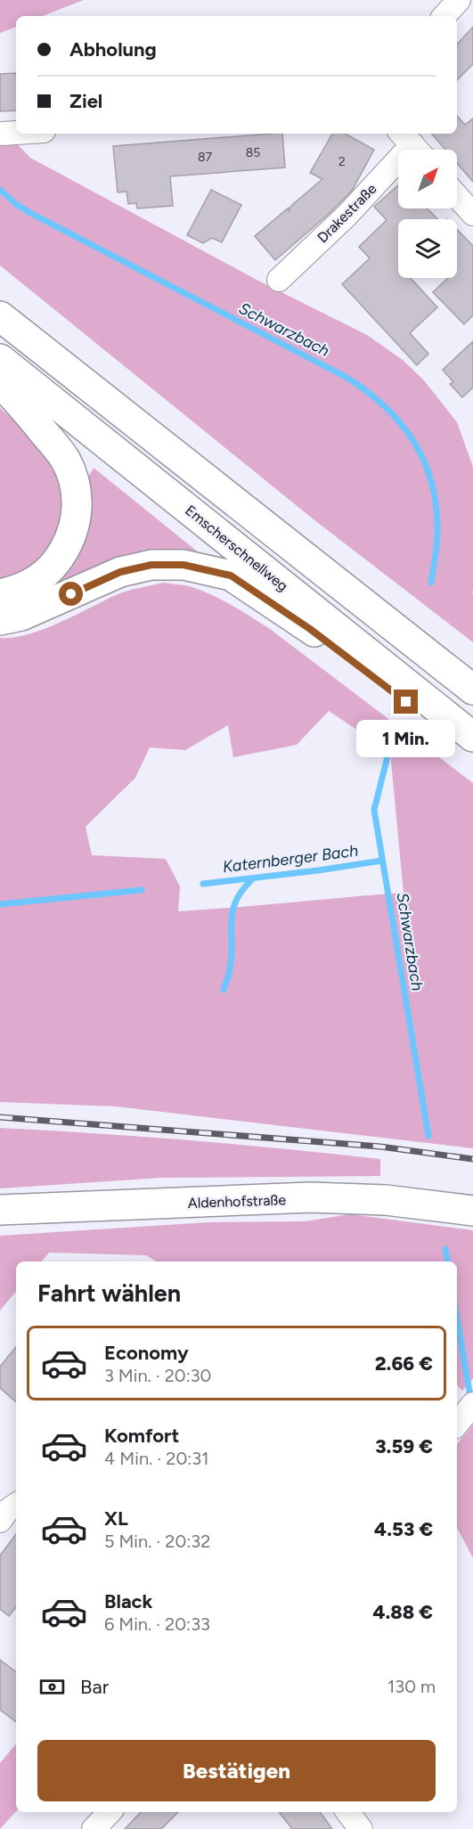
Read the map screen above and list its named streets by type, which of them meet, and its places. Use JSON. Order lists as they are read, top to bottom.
{
  "streets": {
    "main road": ["Emscherschnellweg", "Aldenhofstraße"],
    "street": ["Drakestraße"]
  },
  "water": ["Schwarzbach", "Katernberger Bach"],
  "house_numbers": ["85", "87", "2"],
  "north": "top right",
  "page": {
    "banner": ["Abholung", "Ziel"],
    "bubble": "1 Min.",
    "heading": "Fahrt wählen",
    "list": [
      {
        "name": "Economy",
        "note": "3 Min. · 20:30",
        "value": "2.66 €"
      },
      {
        "name": "Komfort",
        "note": "4 Min. · 20:31",
        "value": "3.59 €"
      },
      {
        "name": "XL",
        "note": "5 Min. · 20:32",
        "value": "4.53 €"
      },
      {
        "name": "Black",
        "note": "6 Min. · 20:33",
        "value": "4.88 €"
      }
    ],
    "pay": ["Bar", "130 m"],
    "buttons": "Bestätigen"
  }
}
